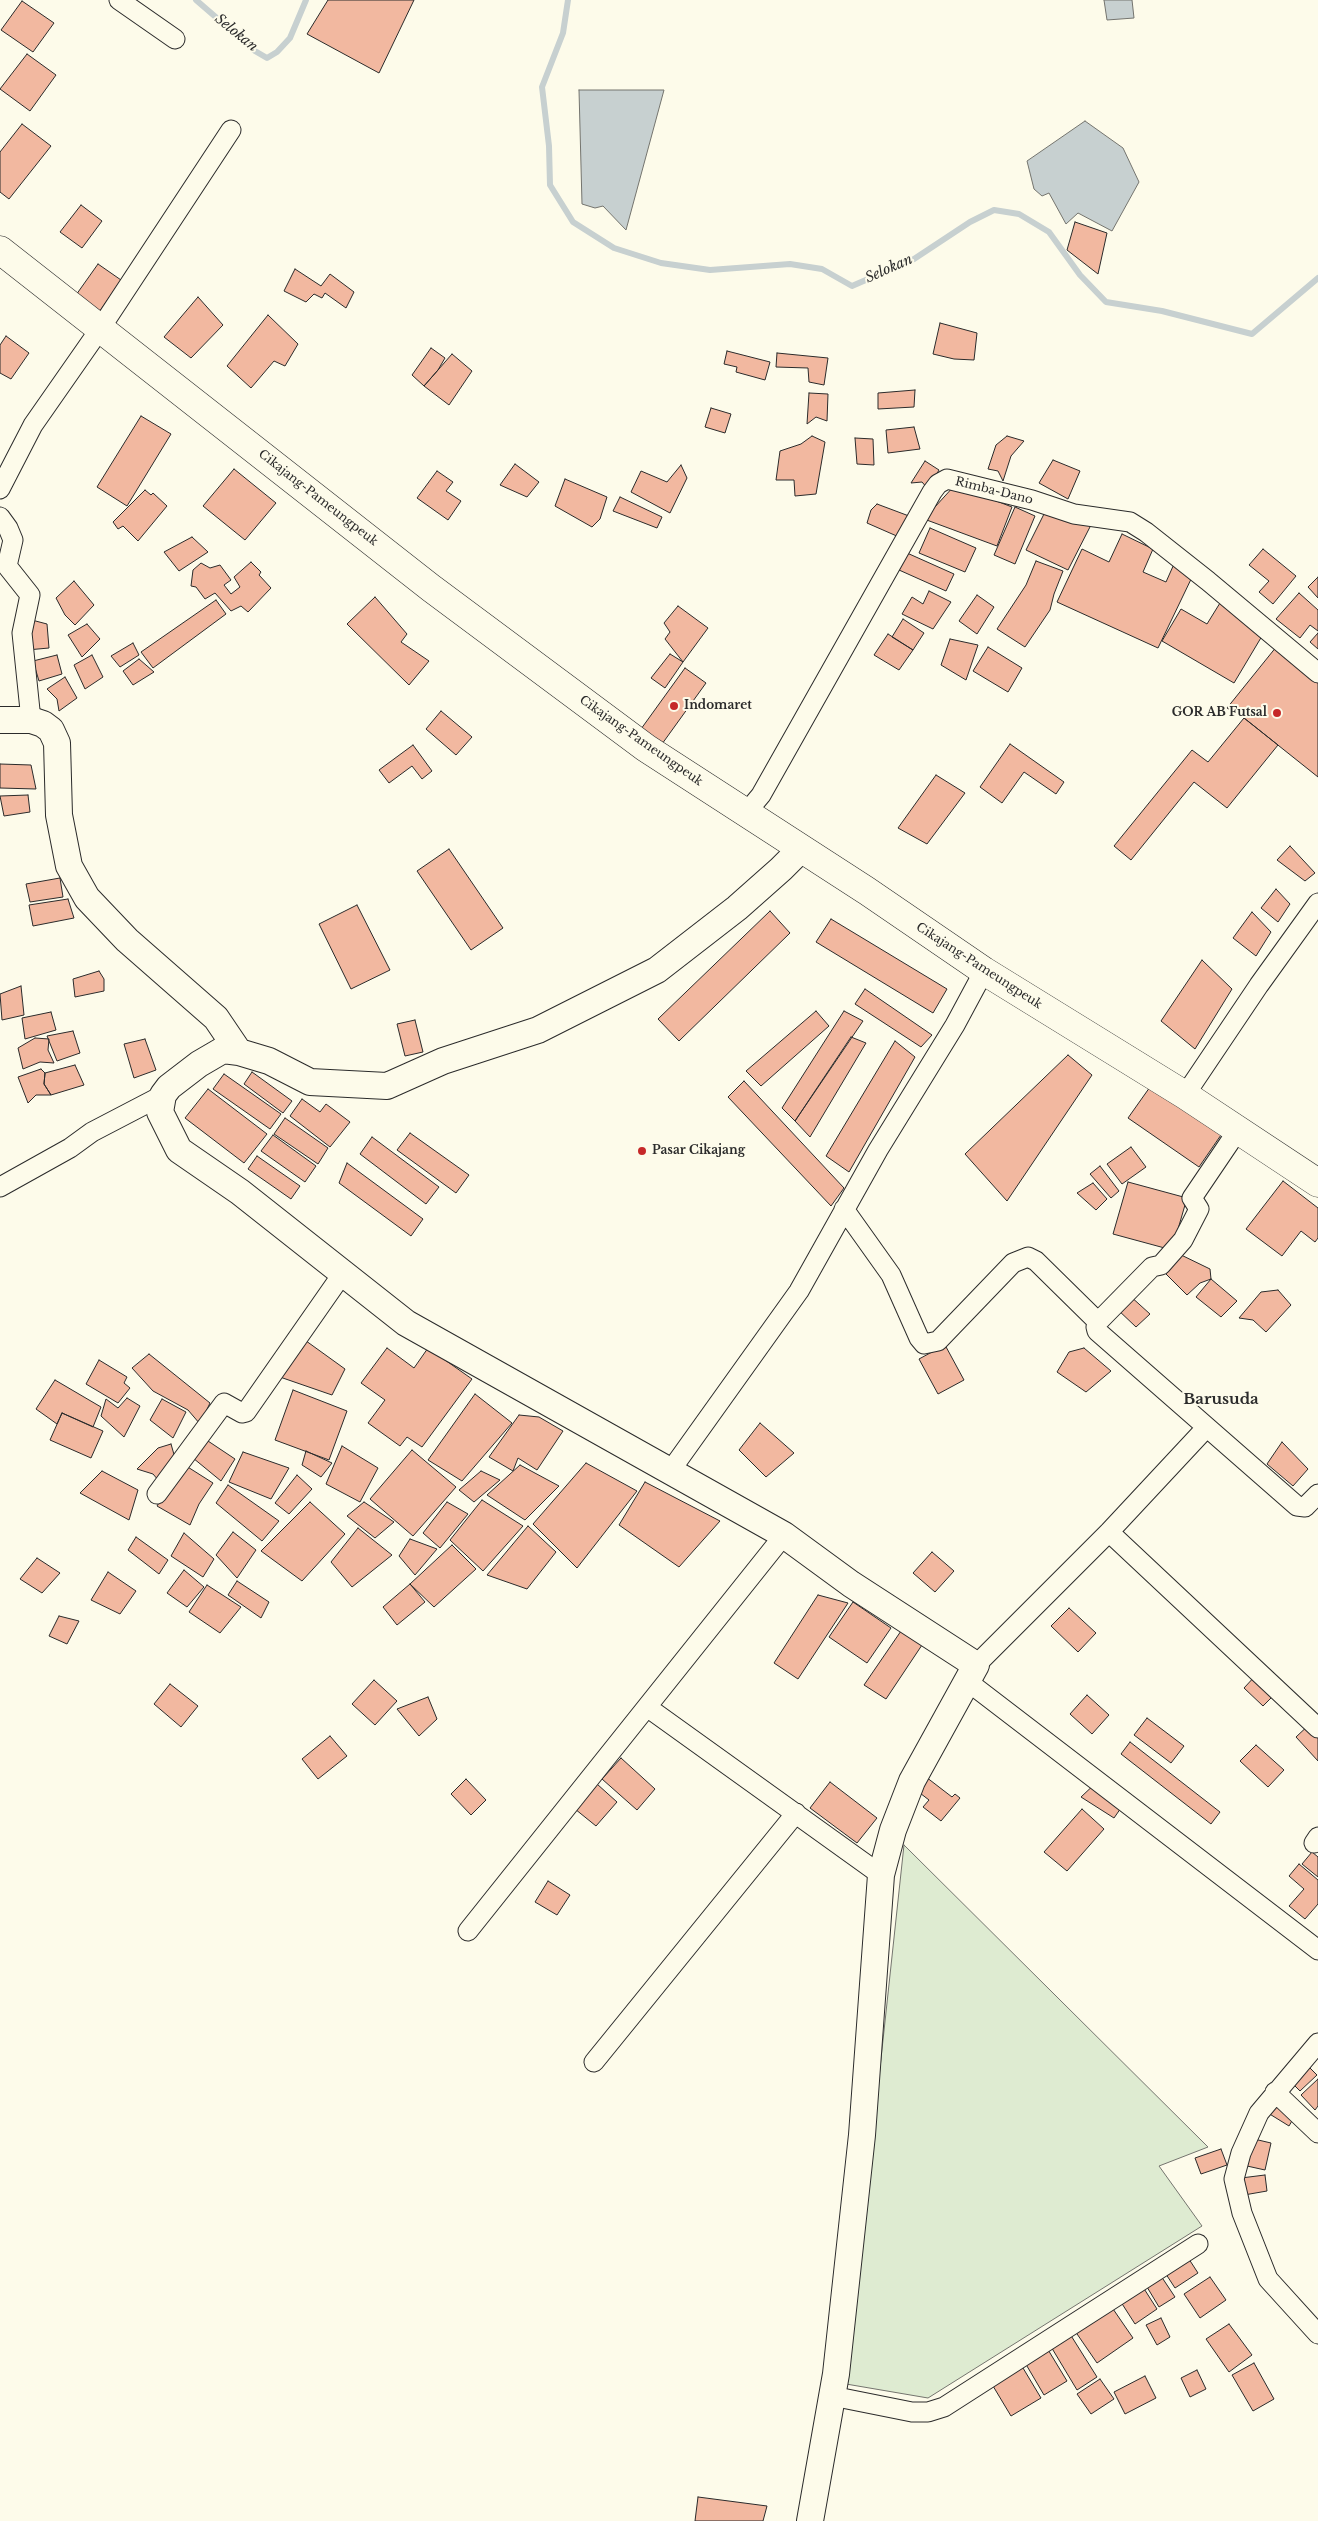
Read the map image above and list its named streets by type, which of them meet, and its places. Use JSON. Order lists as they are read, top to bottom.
{
  "streets": {
    "main road": ["Cikajang-Pameungpeuk"],
    "street": ["Rimba-Dano"]
  },
  "crossings": [
    ["Rimba-Dano", "Cikajang-Pameungpeuk"]
  ],
  "districts": ["Barusuda"],
  "water": ["Selokan"],
  "places": ["Indomaret", "GOR AB Futsal", "Pasar Cikajang"]
}
